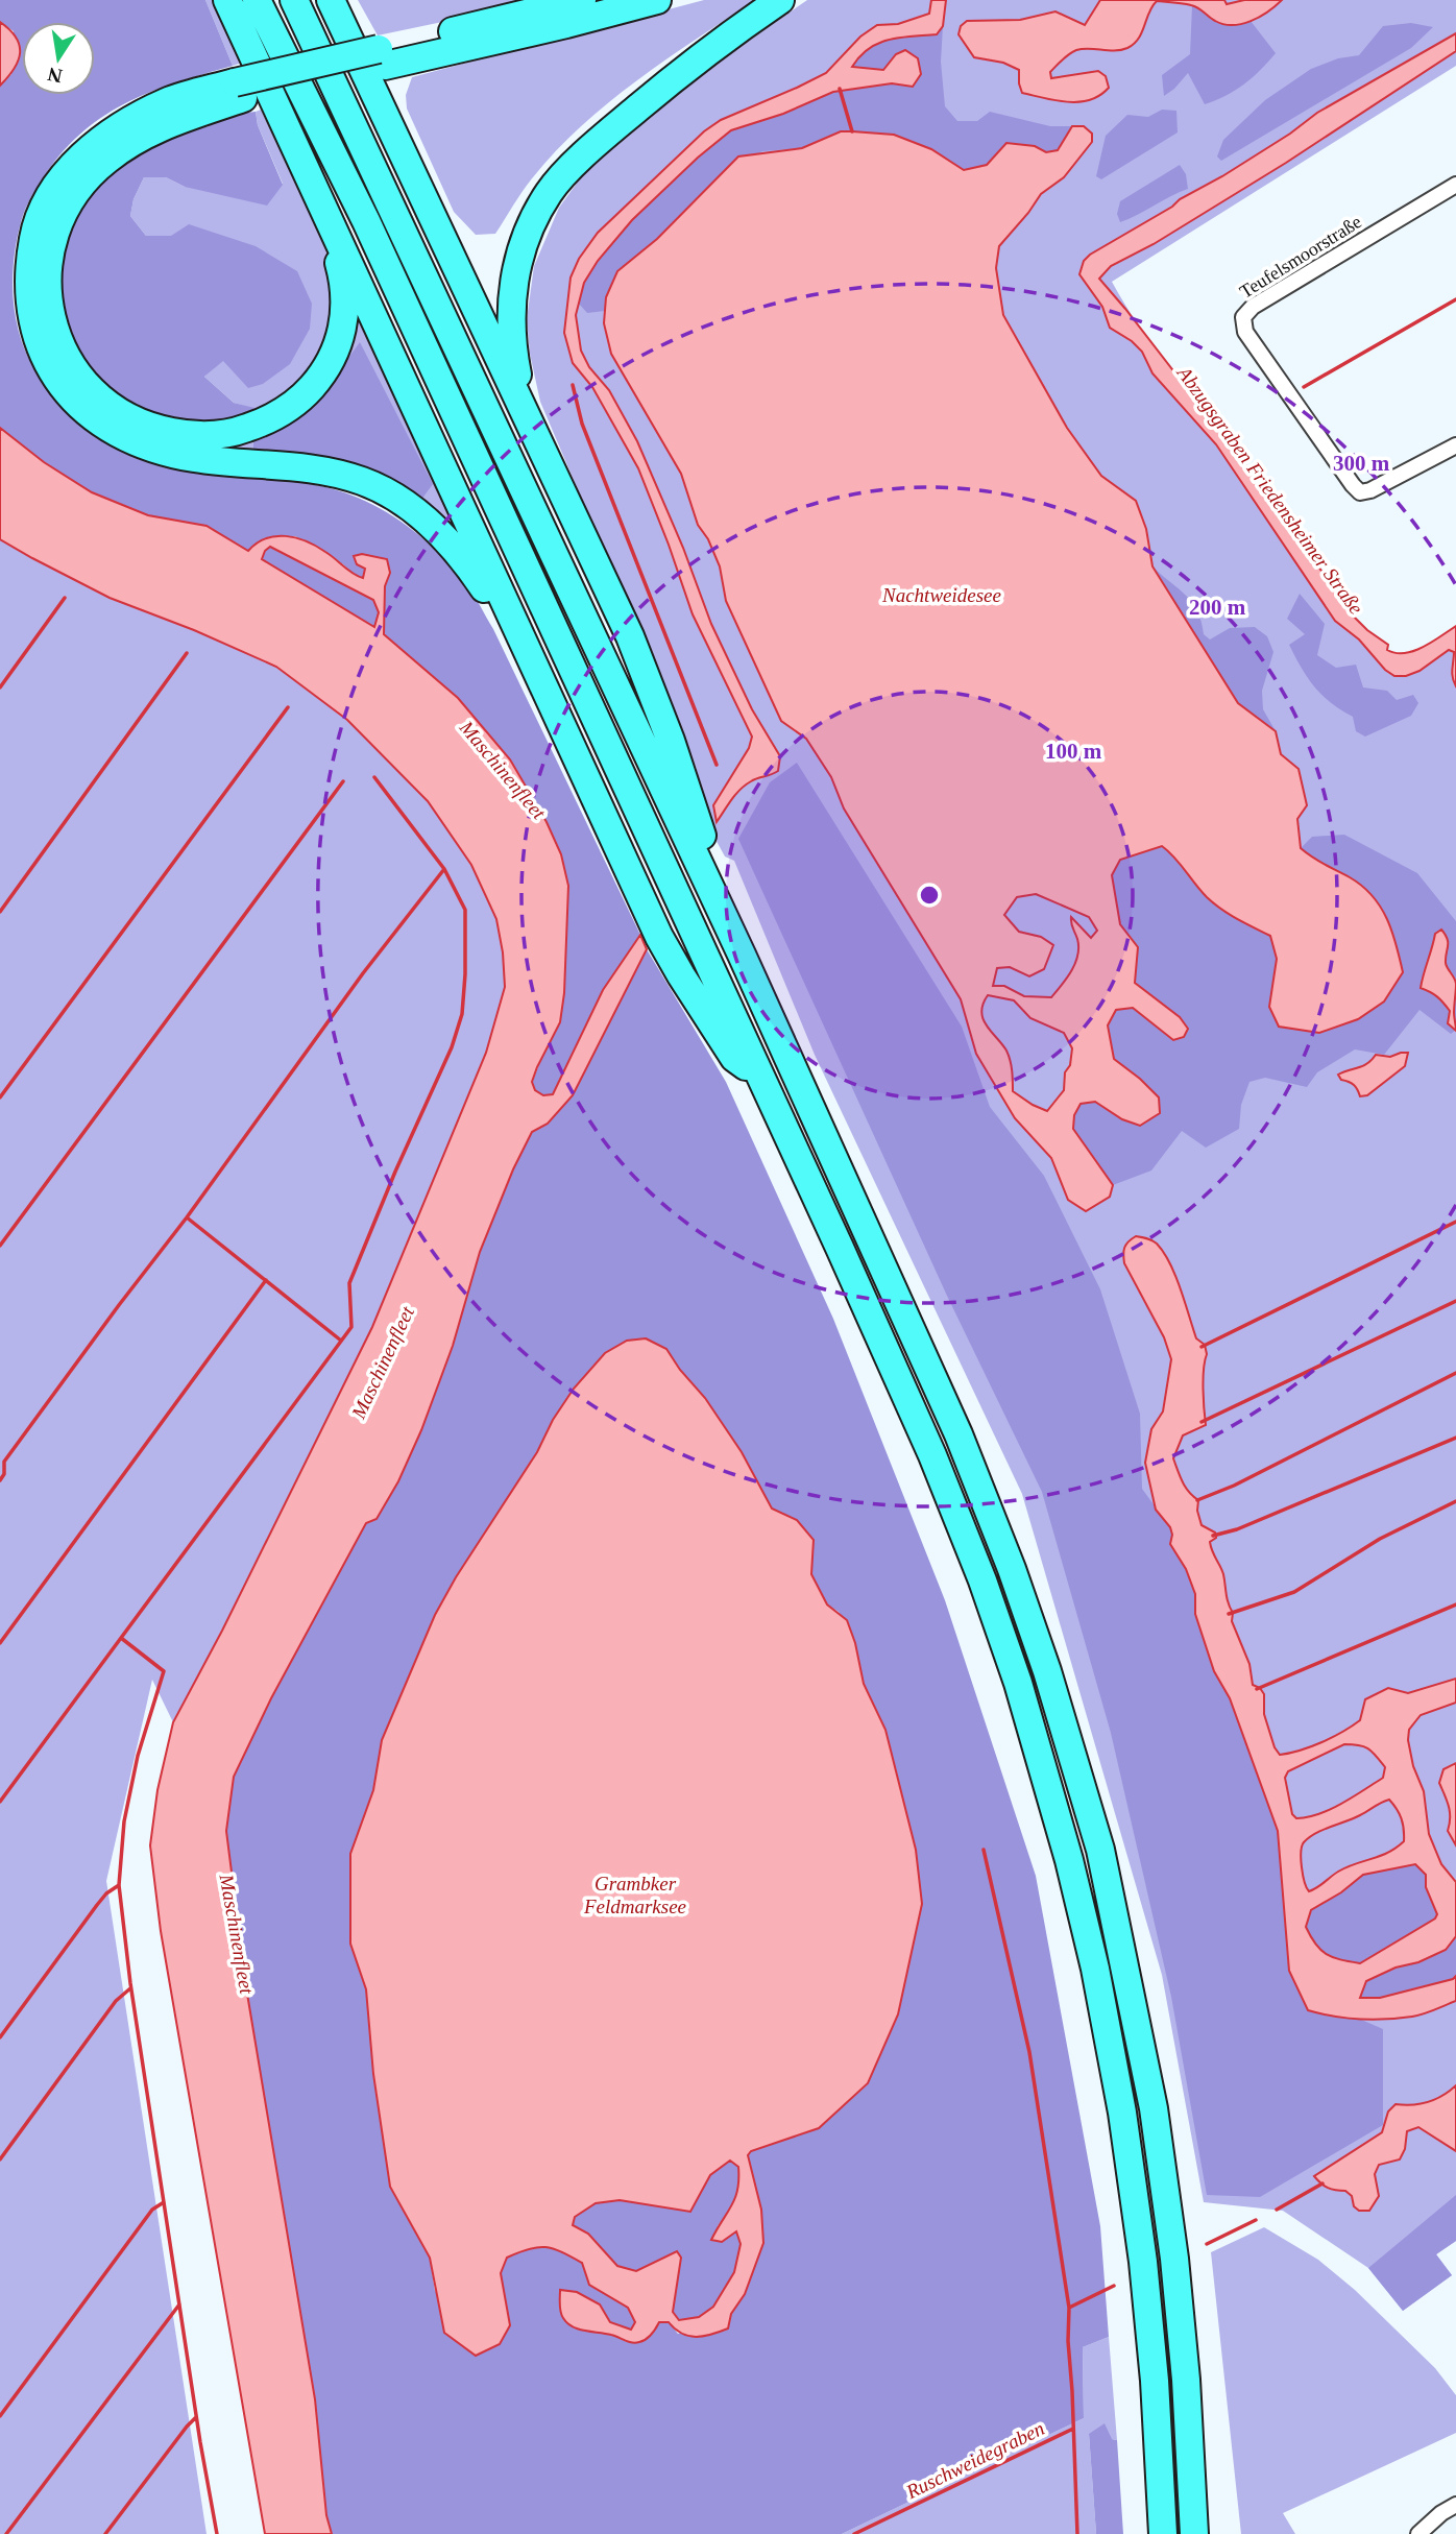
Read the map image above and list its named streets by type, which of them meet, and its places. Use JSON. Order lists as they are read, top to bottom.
{
  "streets": {
    "street": ["Teufelsmoorstraße"]
  },
  "water": [
    "Abzugsgraben Friedensheimer Straße",
    "Nachtweidesee",
    "Maschinenfleet",
    "Grambker Feldmarksee",
    "Ruschweidegraben"
  ],
  "north": "bottom",
  "rings": ["300 m", "200 m", "100 m"]
}
